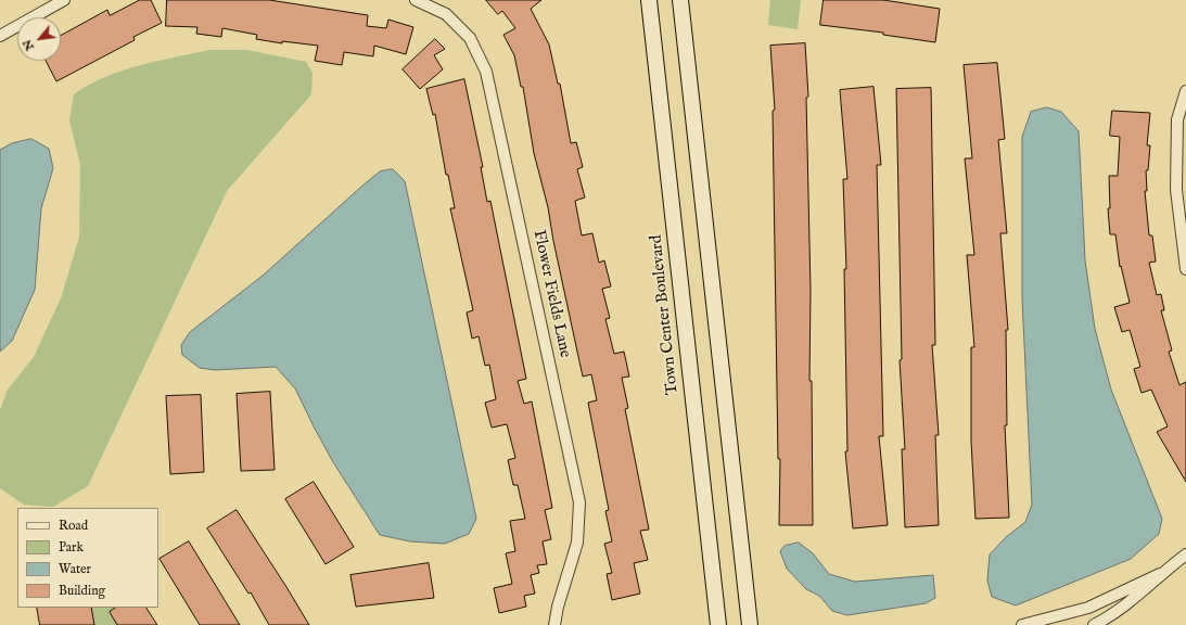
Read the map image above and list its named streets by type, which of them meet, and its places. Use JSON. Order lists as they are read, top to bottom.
{
  "streets": {
    "main road": ["Town Center Boulevard"],
    "street": ["Flower Fields Lane"]
  },
  "legend": [
    "Road",
    "Park",
    "Water",
    "Building"
  ],
  "north": "bottom left"
}
